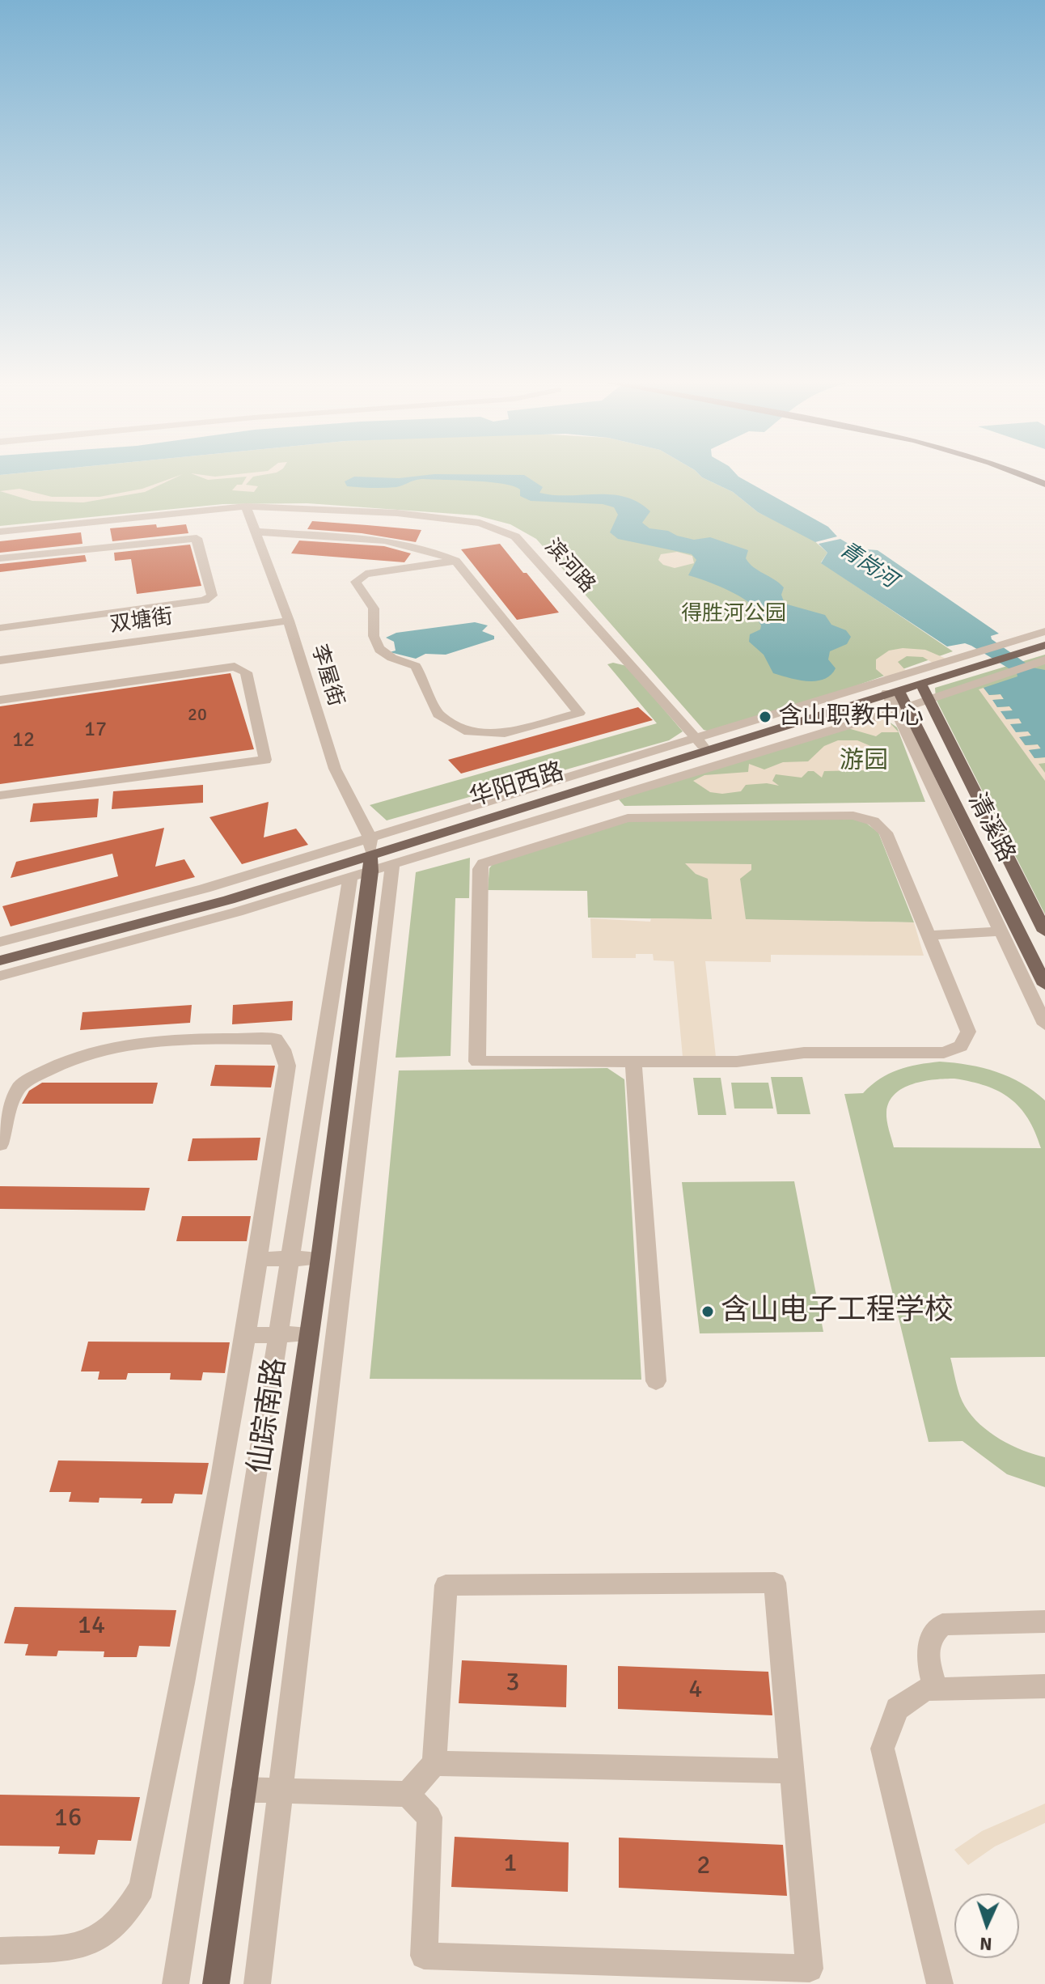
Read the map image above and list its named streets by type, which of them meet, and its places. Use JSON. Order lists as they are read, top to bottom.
{
  "streets": {
    "main road": ["华阳西路", "清溪路", "仙踪南路"],
    "street": ["滨河路", "双塘街", "李屋街"]
  },
  "crossings": [
    ["滨河路", "李屋街"],
    ["滨河路", "华阳西路"],
    ["双塘街", "李屋街"],
    ["李屋街", "华阳西路"],
    ["李屋街", "仙踪南路"],
    ["华阳西路", "清溪路"],
    ["华阳西路", "仙踪南路"]
  ],
  "water": ["青岗河"],
  "parks": ["得胜河公园", "游园"],
  "places": ["含山职教中心", "含山电子工程学校"],
  "house_numbers": [
    "20",
    "17",
    "12",
    "14",
    "3",
    "4",
    "16",
    "1",
    "2"
  ],
  "north": "bottom"
}
